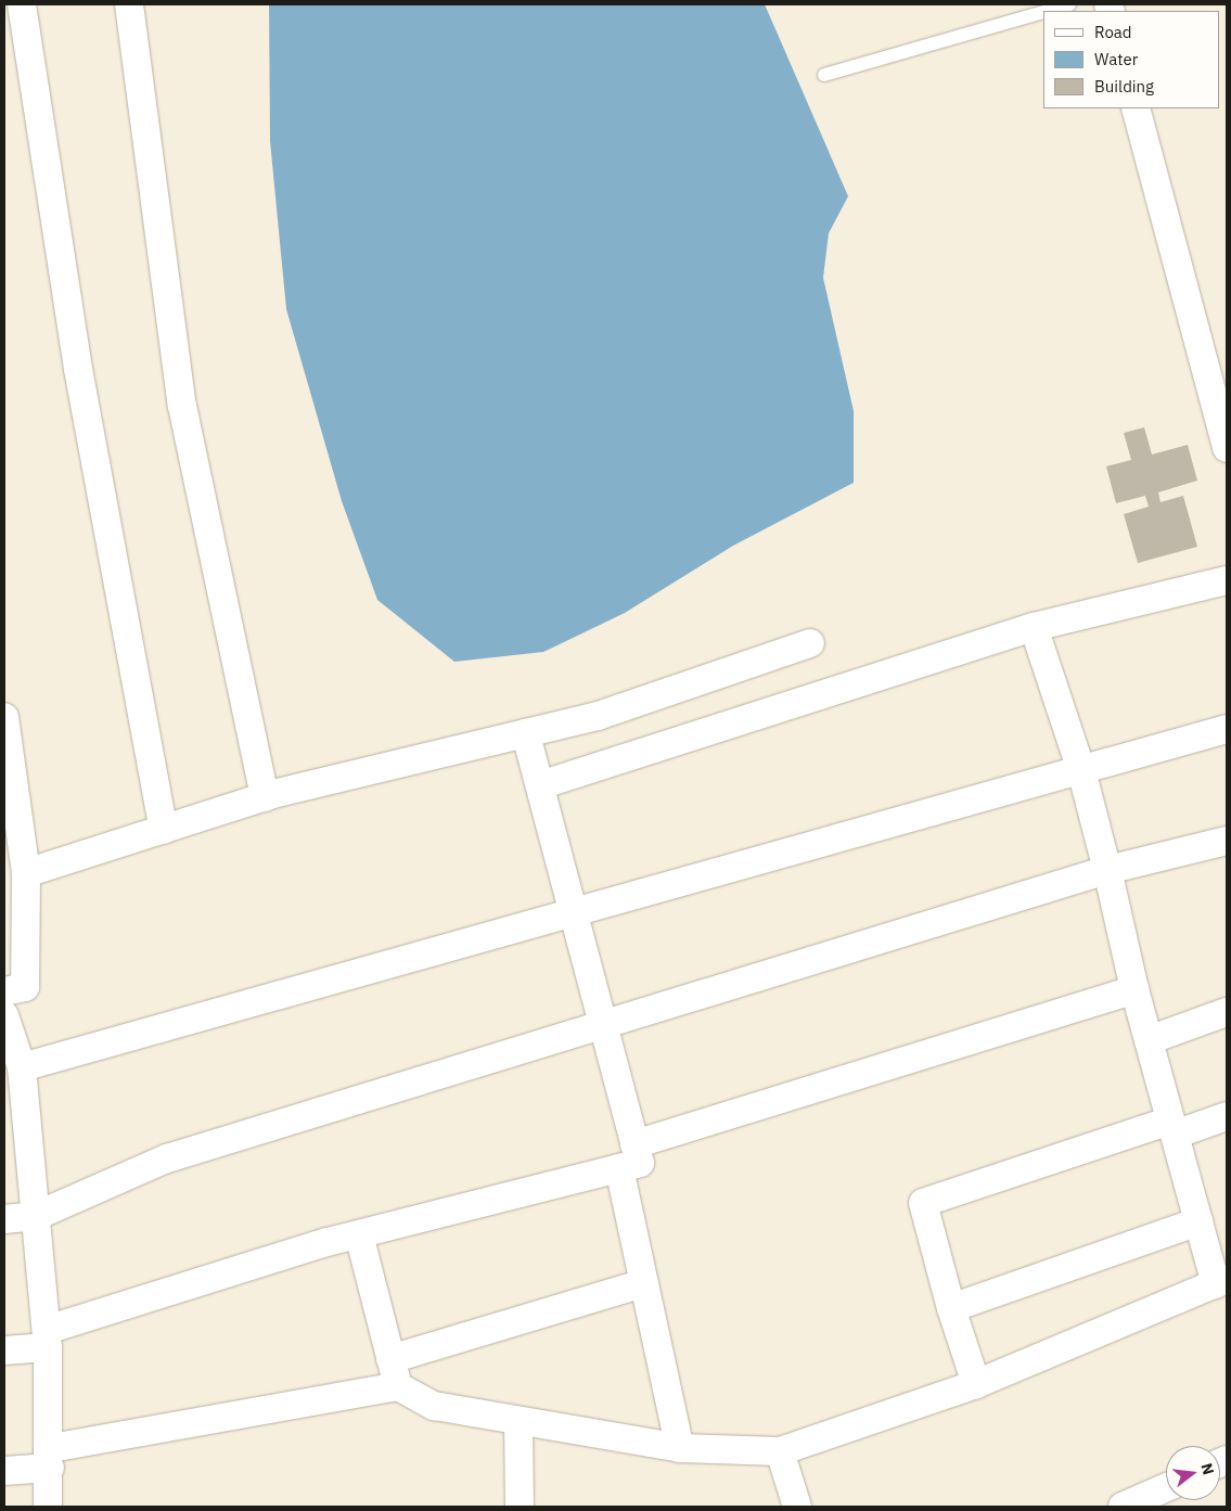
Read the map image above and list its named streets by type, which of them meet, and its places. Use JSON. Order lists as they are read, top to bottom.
{
  "legend": ["Road", "Water", "Building"],
  "north": "right"
}
